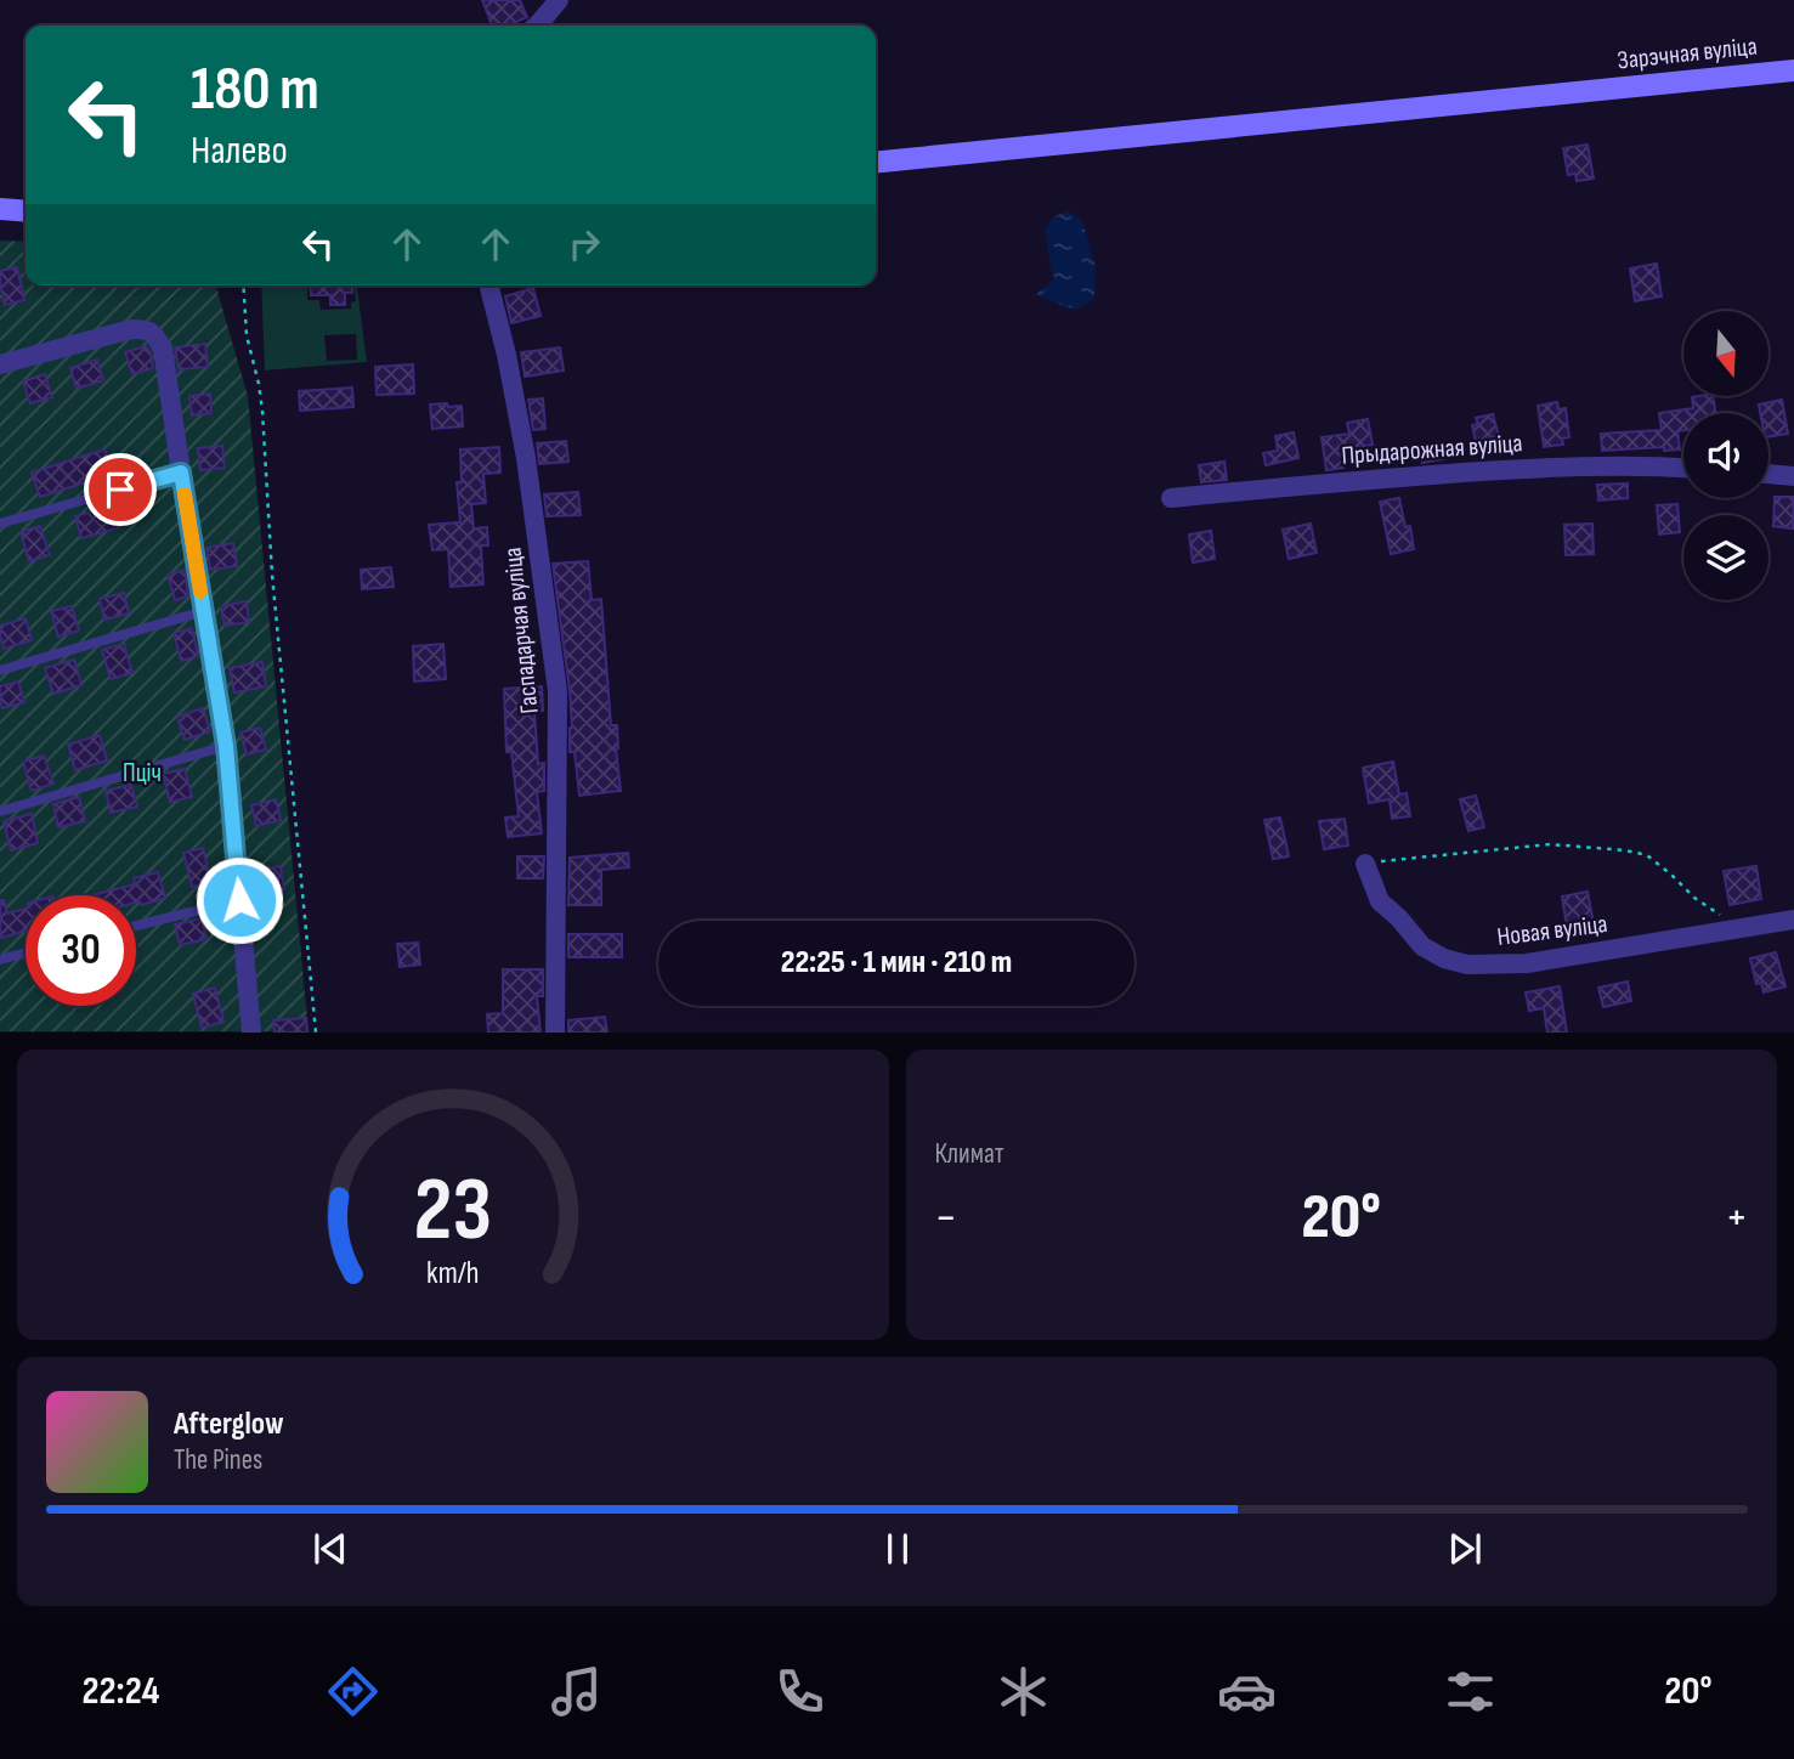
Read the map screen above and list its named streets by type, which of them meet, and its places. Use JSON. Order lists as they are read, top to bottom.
{
  "streets": {
    "street": [
      "Зарэчная вуліца",
      "Прыдарожная вуліца",
      "Гаспадарчая вуліца",
      "Новая вуліца"
    ]
  },
  "parks": ["Пціч"],
  "north": "bottom",
  "page": {
    "turn": ["180 m", "Налево"],
    "limit": "30",
    "trip": "22:25 · 1 мин · 210 m",
    "tile": "Климат",
    "heat": ["−", "20°", "+"],
    "song": ["Afterglow", "The Pines"],
    "tabs": ["22:24", "20°"],
    "gauge": ["23", "km/h"]
  }
}
